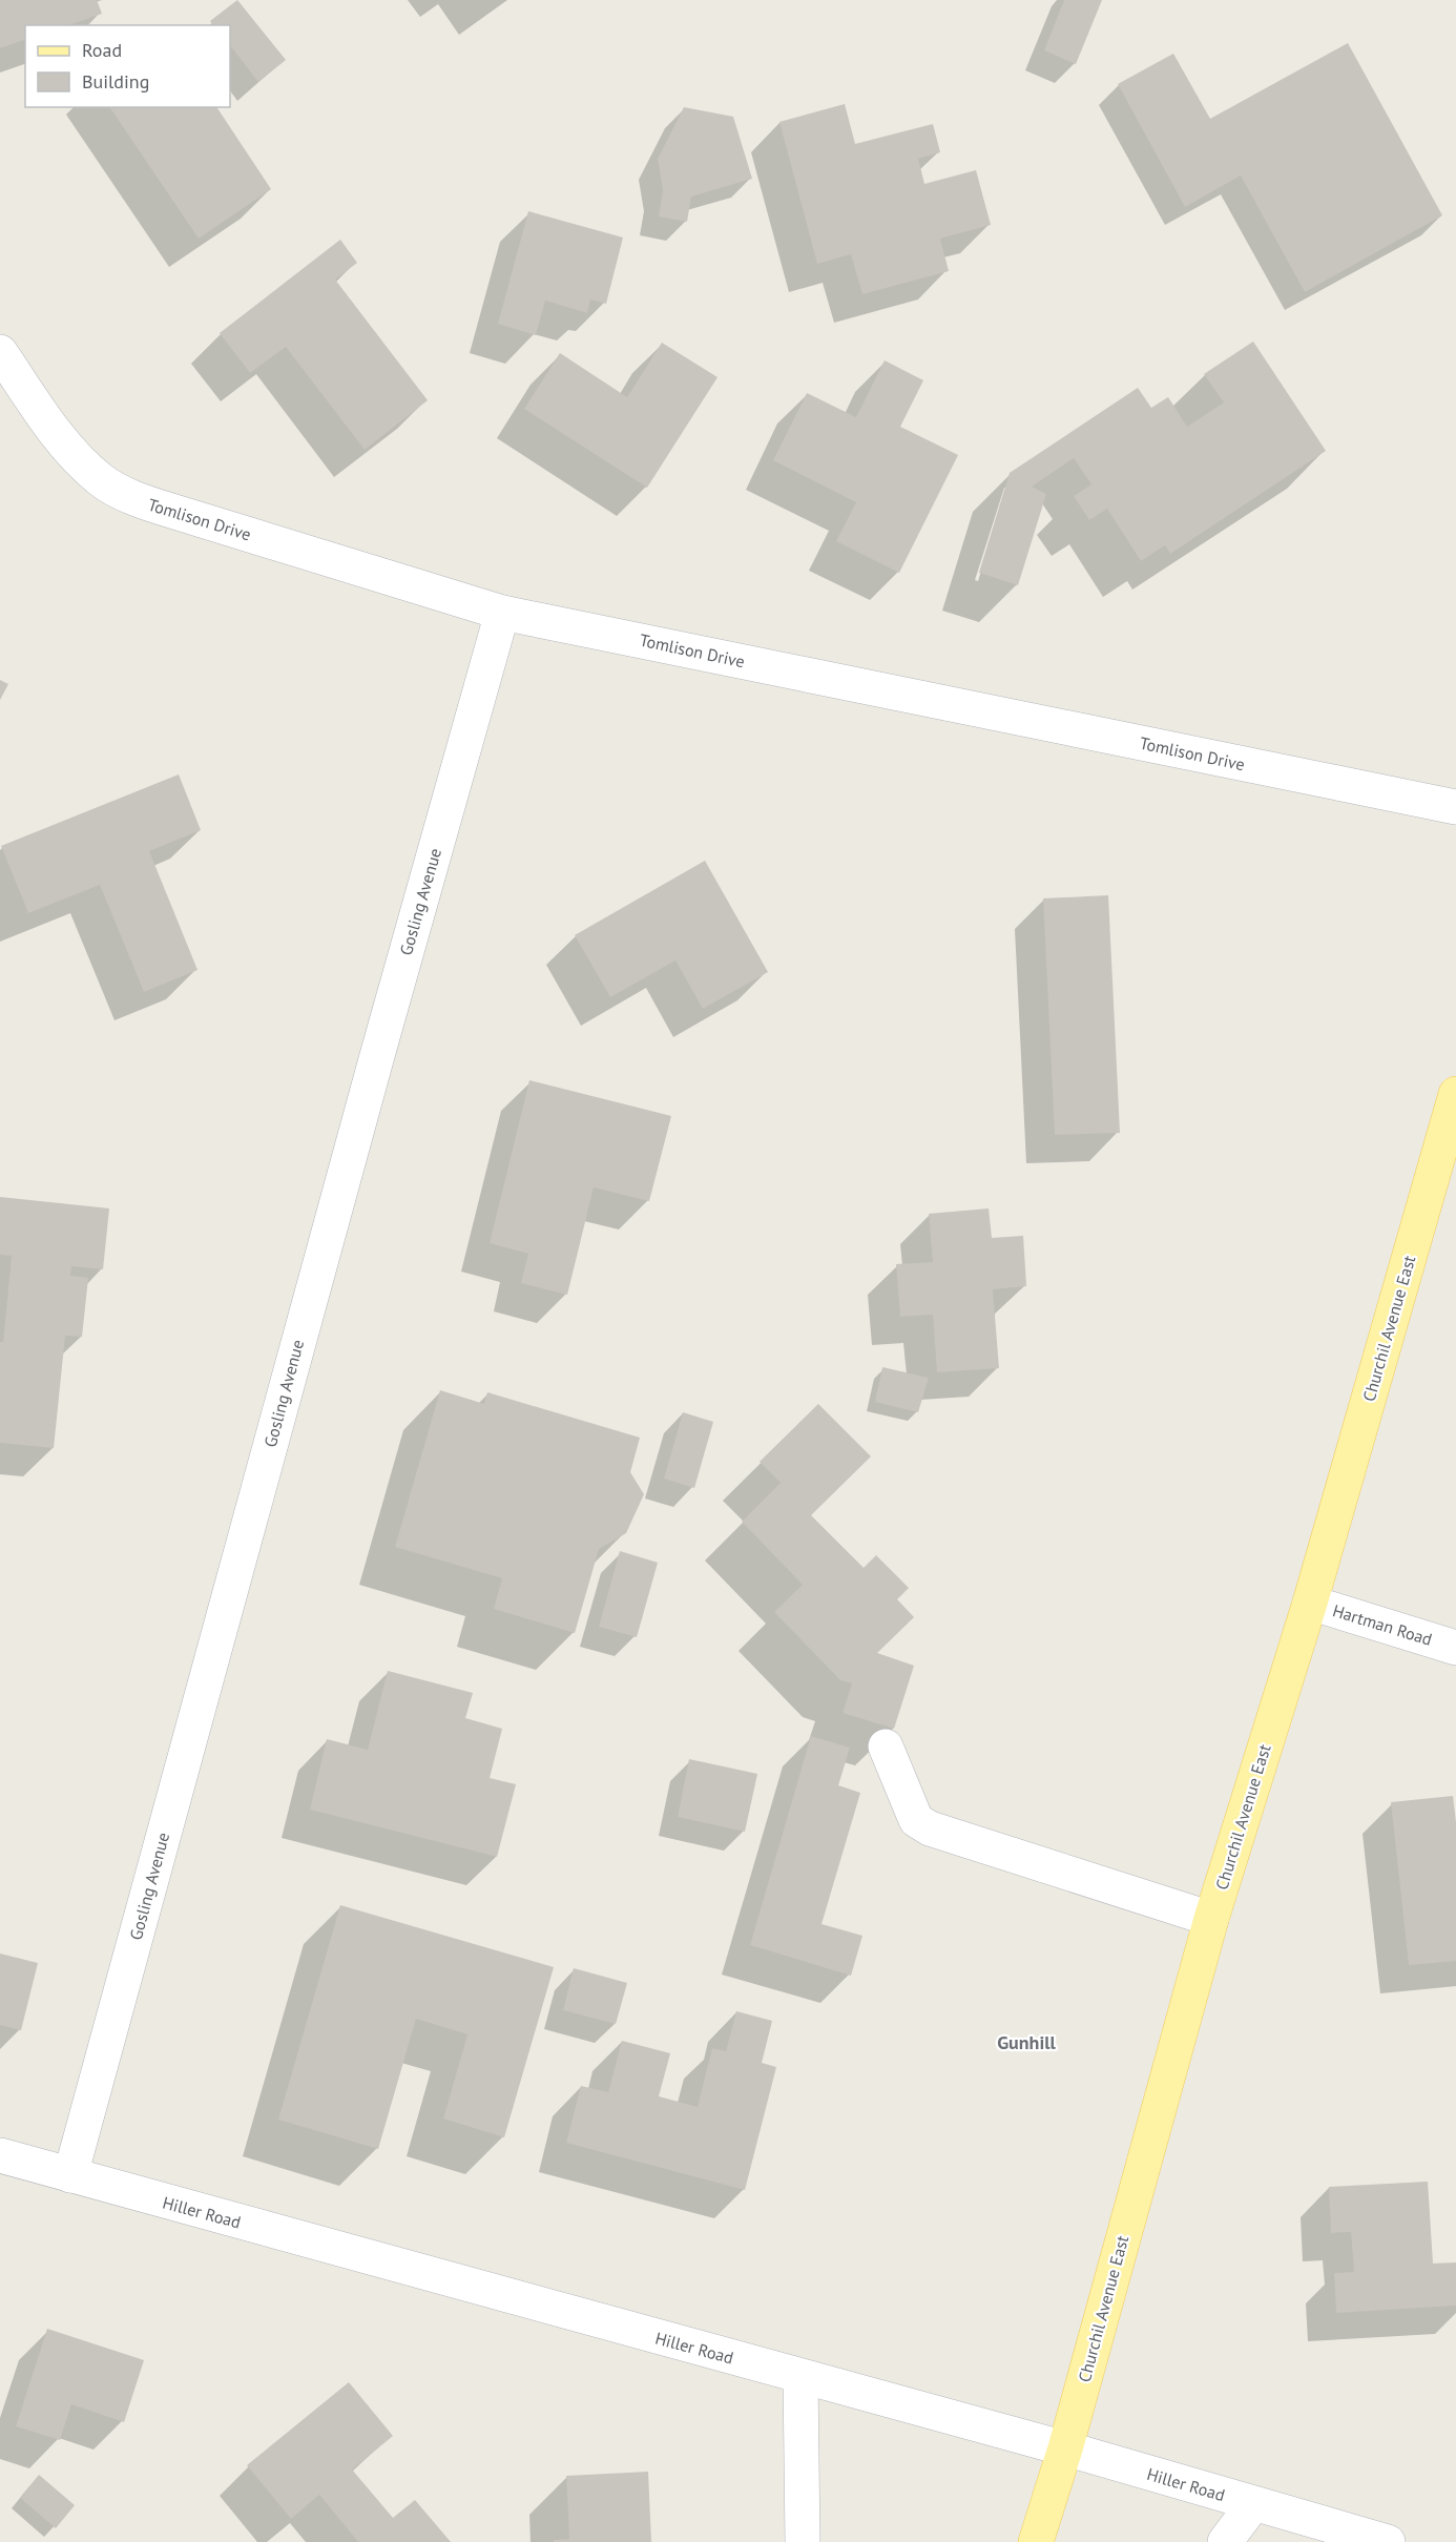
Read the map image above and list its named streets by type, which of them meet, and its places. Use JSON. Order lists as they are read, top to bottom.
{
  "streets": {
    "main road": ["Churchil Avenue East"],
    "street": [
      "Tomlison Drive",
      "Gosling Avenue",
      "Hartman Road",
      "Hiller Road"
    ]
  },
  "crossings": [
    ["Tomlison Drive", "Gosling Avenue"],
    ["Gosling Avenue", "Hiller Road"],
    ["Churchil Avenue East", "Hartman Road"],
    ["Churchil Avenue East", "Hiller Road"]
  ],
  "districts": ["Gunhill"],
  "legend": ["Road", "Building"]
}
